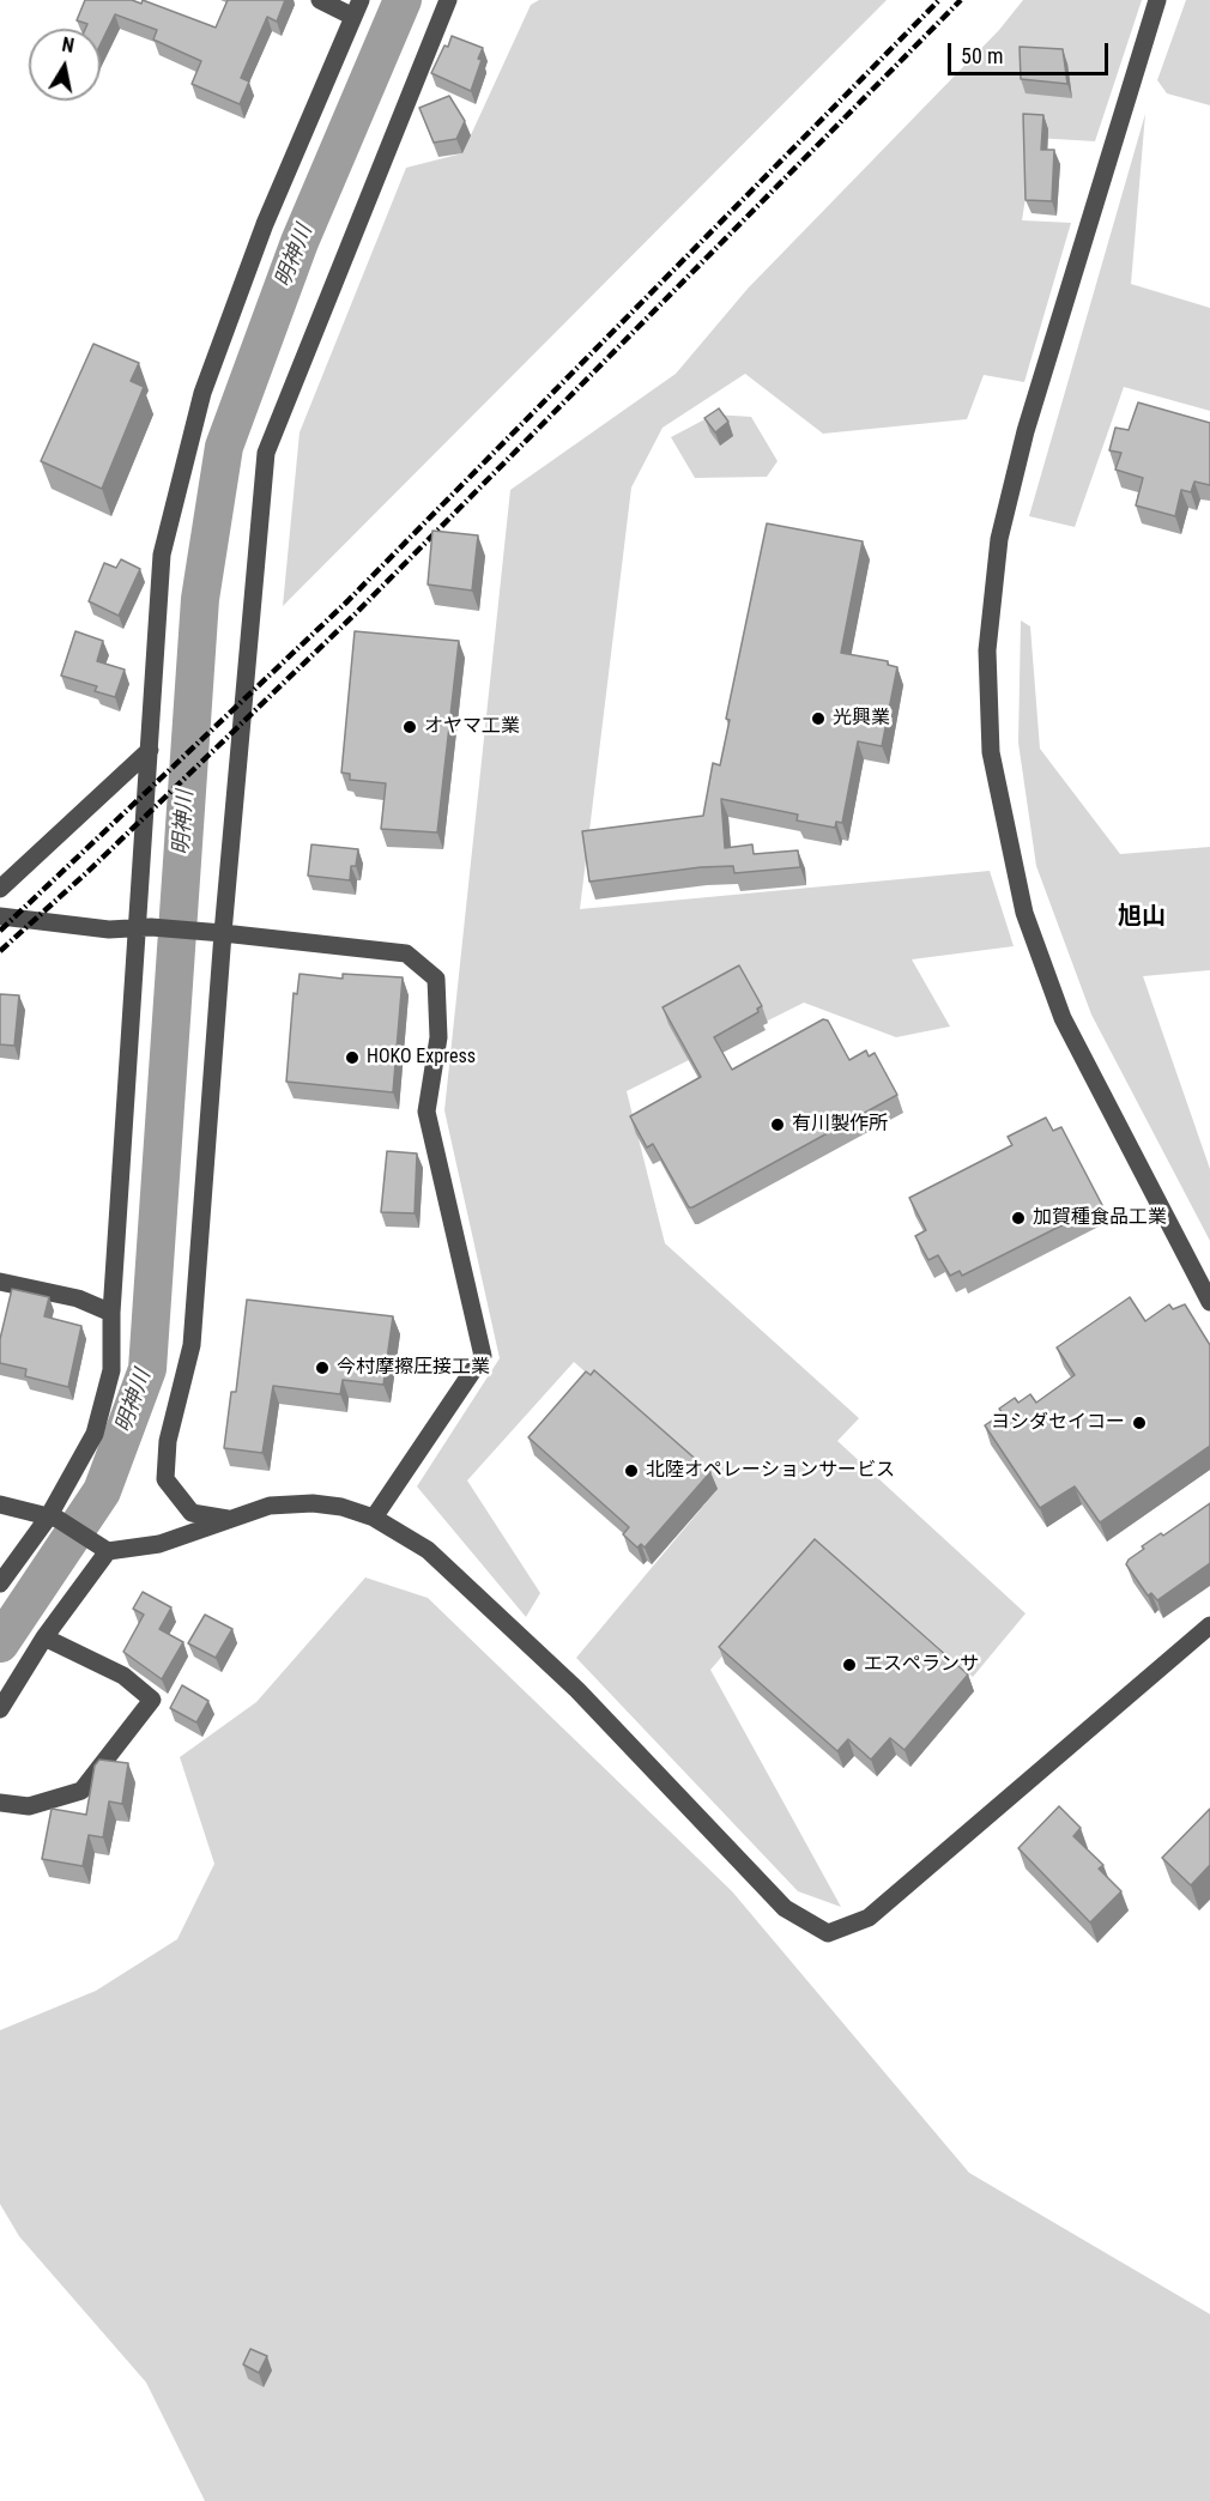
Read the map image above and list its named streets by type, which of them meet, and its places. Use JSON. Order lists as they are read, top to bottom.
{
  "districts": ["旭山"],
  "water": ["明神川"],
  "places": [
    "光興業",
    "オヤマ工業",
    "HOKO Express",
    "有川製作所",
    "加賀種食品工業",
    "今村摩擦圧接工業",
    "ヨシダセイコー",
    "北陸オペレーションサービス",
    "エスペランサ"
  ],
  "scale_bar": "50 m",
  "north": "top"
}
